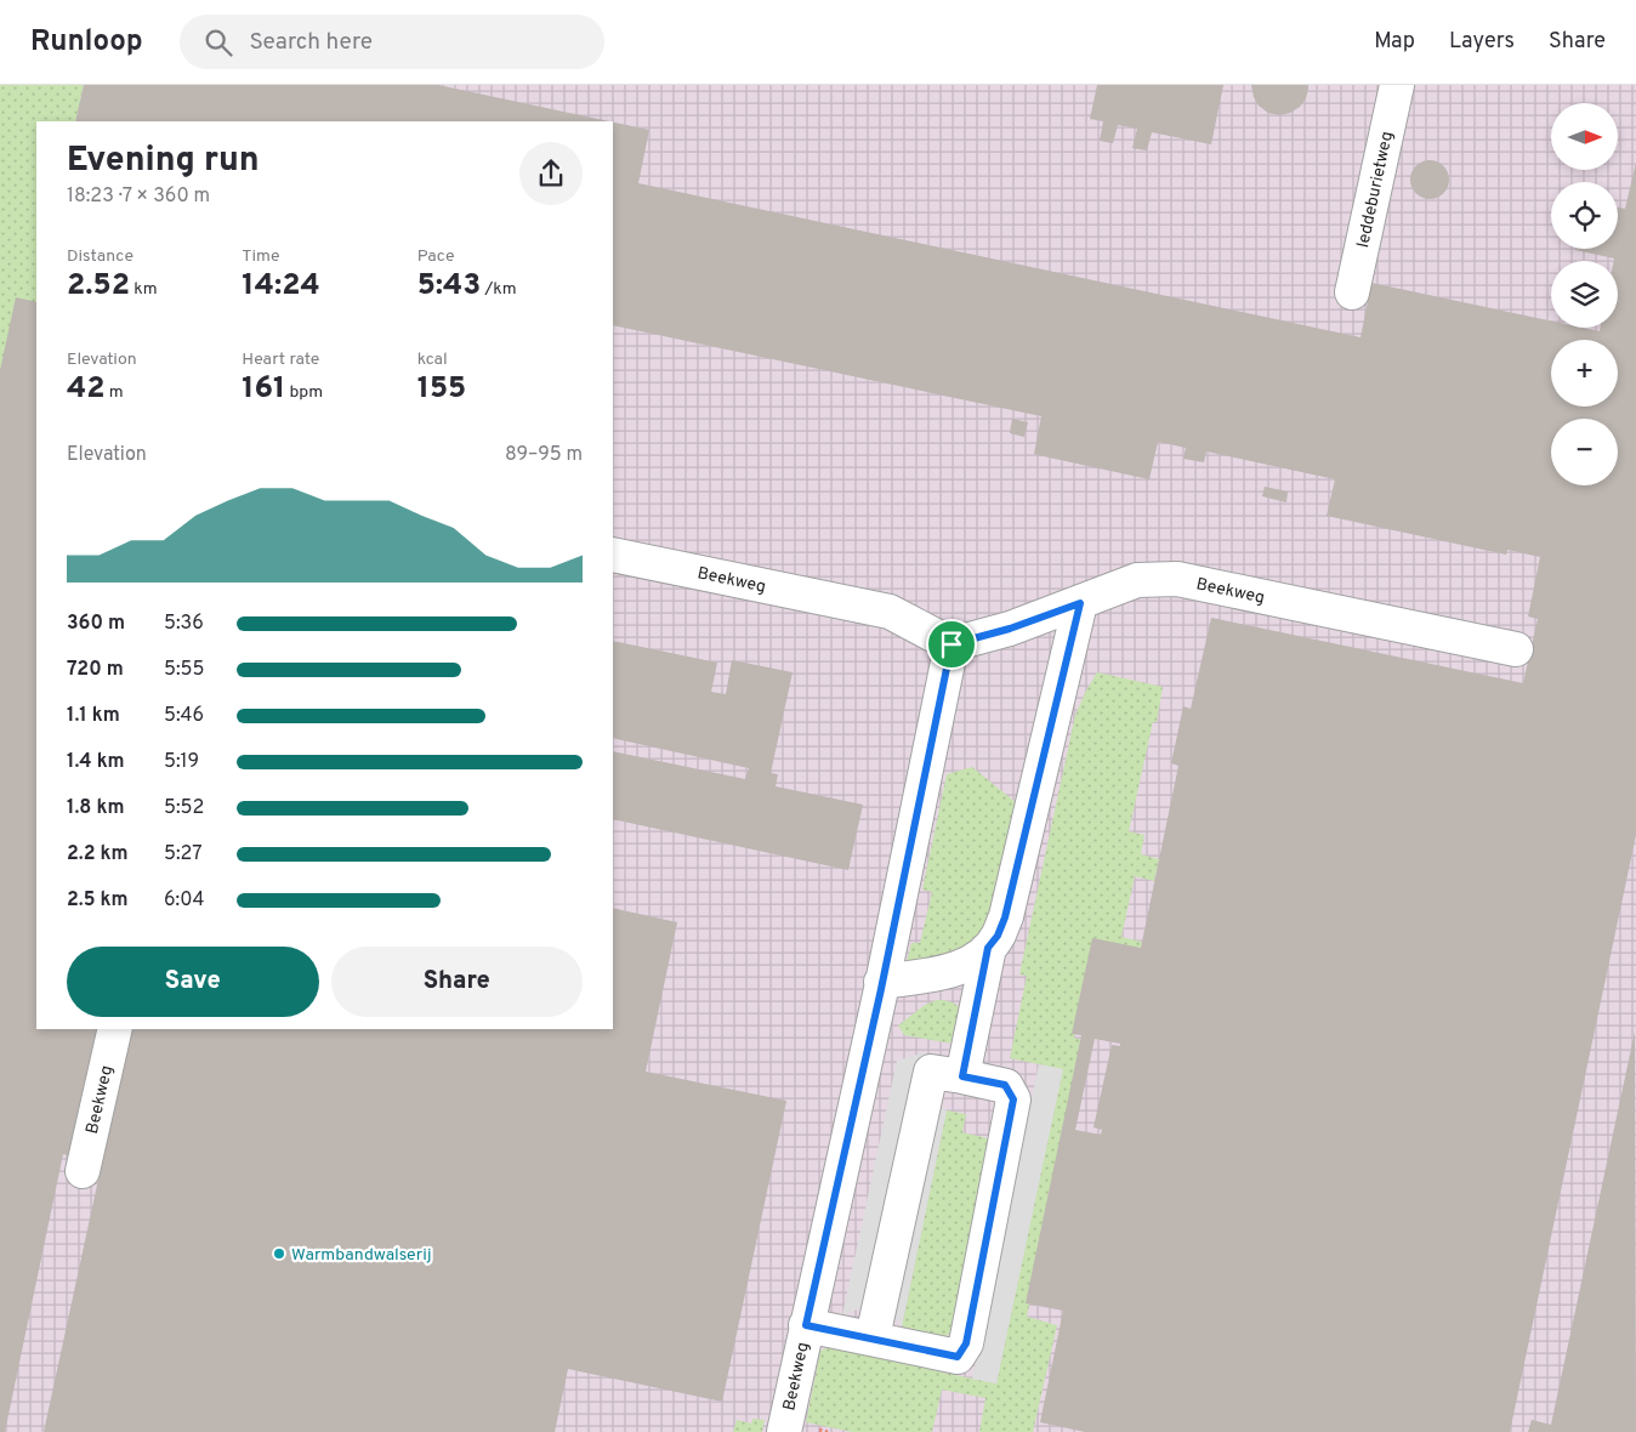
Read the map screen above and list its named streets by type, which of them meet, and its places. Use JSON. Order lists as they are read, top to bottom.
{
  "streets": {
    "lane": ["leddeburietweg", "Beekweg"]
  },
  "places": ["Warmbandwalserij"],
  "north": "right",
  "page": {
    "header": "Runloop",
    "search": "Search here",
    "nav": ["Map", "Layers", "Share"],
    "map_buttons": ["+", "−"],
    "heading": ["Evening run", "18:23 · 7 × 360 m"],
    "stats": [
      ["Distance", "2.52 km"],
      ["Time", "14:24"],
      ["Pace", "5:43 /km"],
      ["Elevation", "42 m"],
      ["Heart rate", "161 bpm"],
      ["kcal", "155"]
    ],
    "chart": ["Elevation", "89–95 m"],
    "list": [
      {
        "name": "360 m",
        "note": "5:36"
      },
      {
        "name": "720 m",
        "note": "5:55"
      },
      {
        "name": "1.1 km",
        "note": "5:46"
      },
      {
        "name": "1.4 km",
        "note": "5:19"
      },
      {
        "name": "1.8 km",
        "note": "5:52"
      },
      {
        "name": "2.2 km",
        "note": "5:27"
      },
      {
        "name": "2.5 km",
        "note": "6:04"
      }
    ],
    "buttons": ["Save", "Share"]
  }
}
